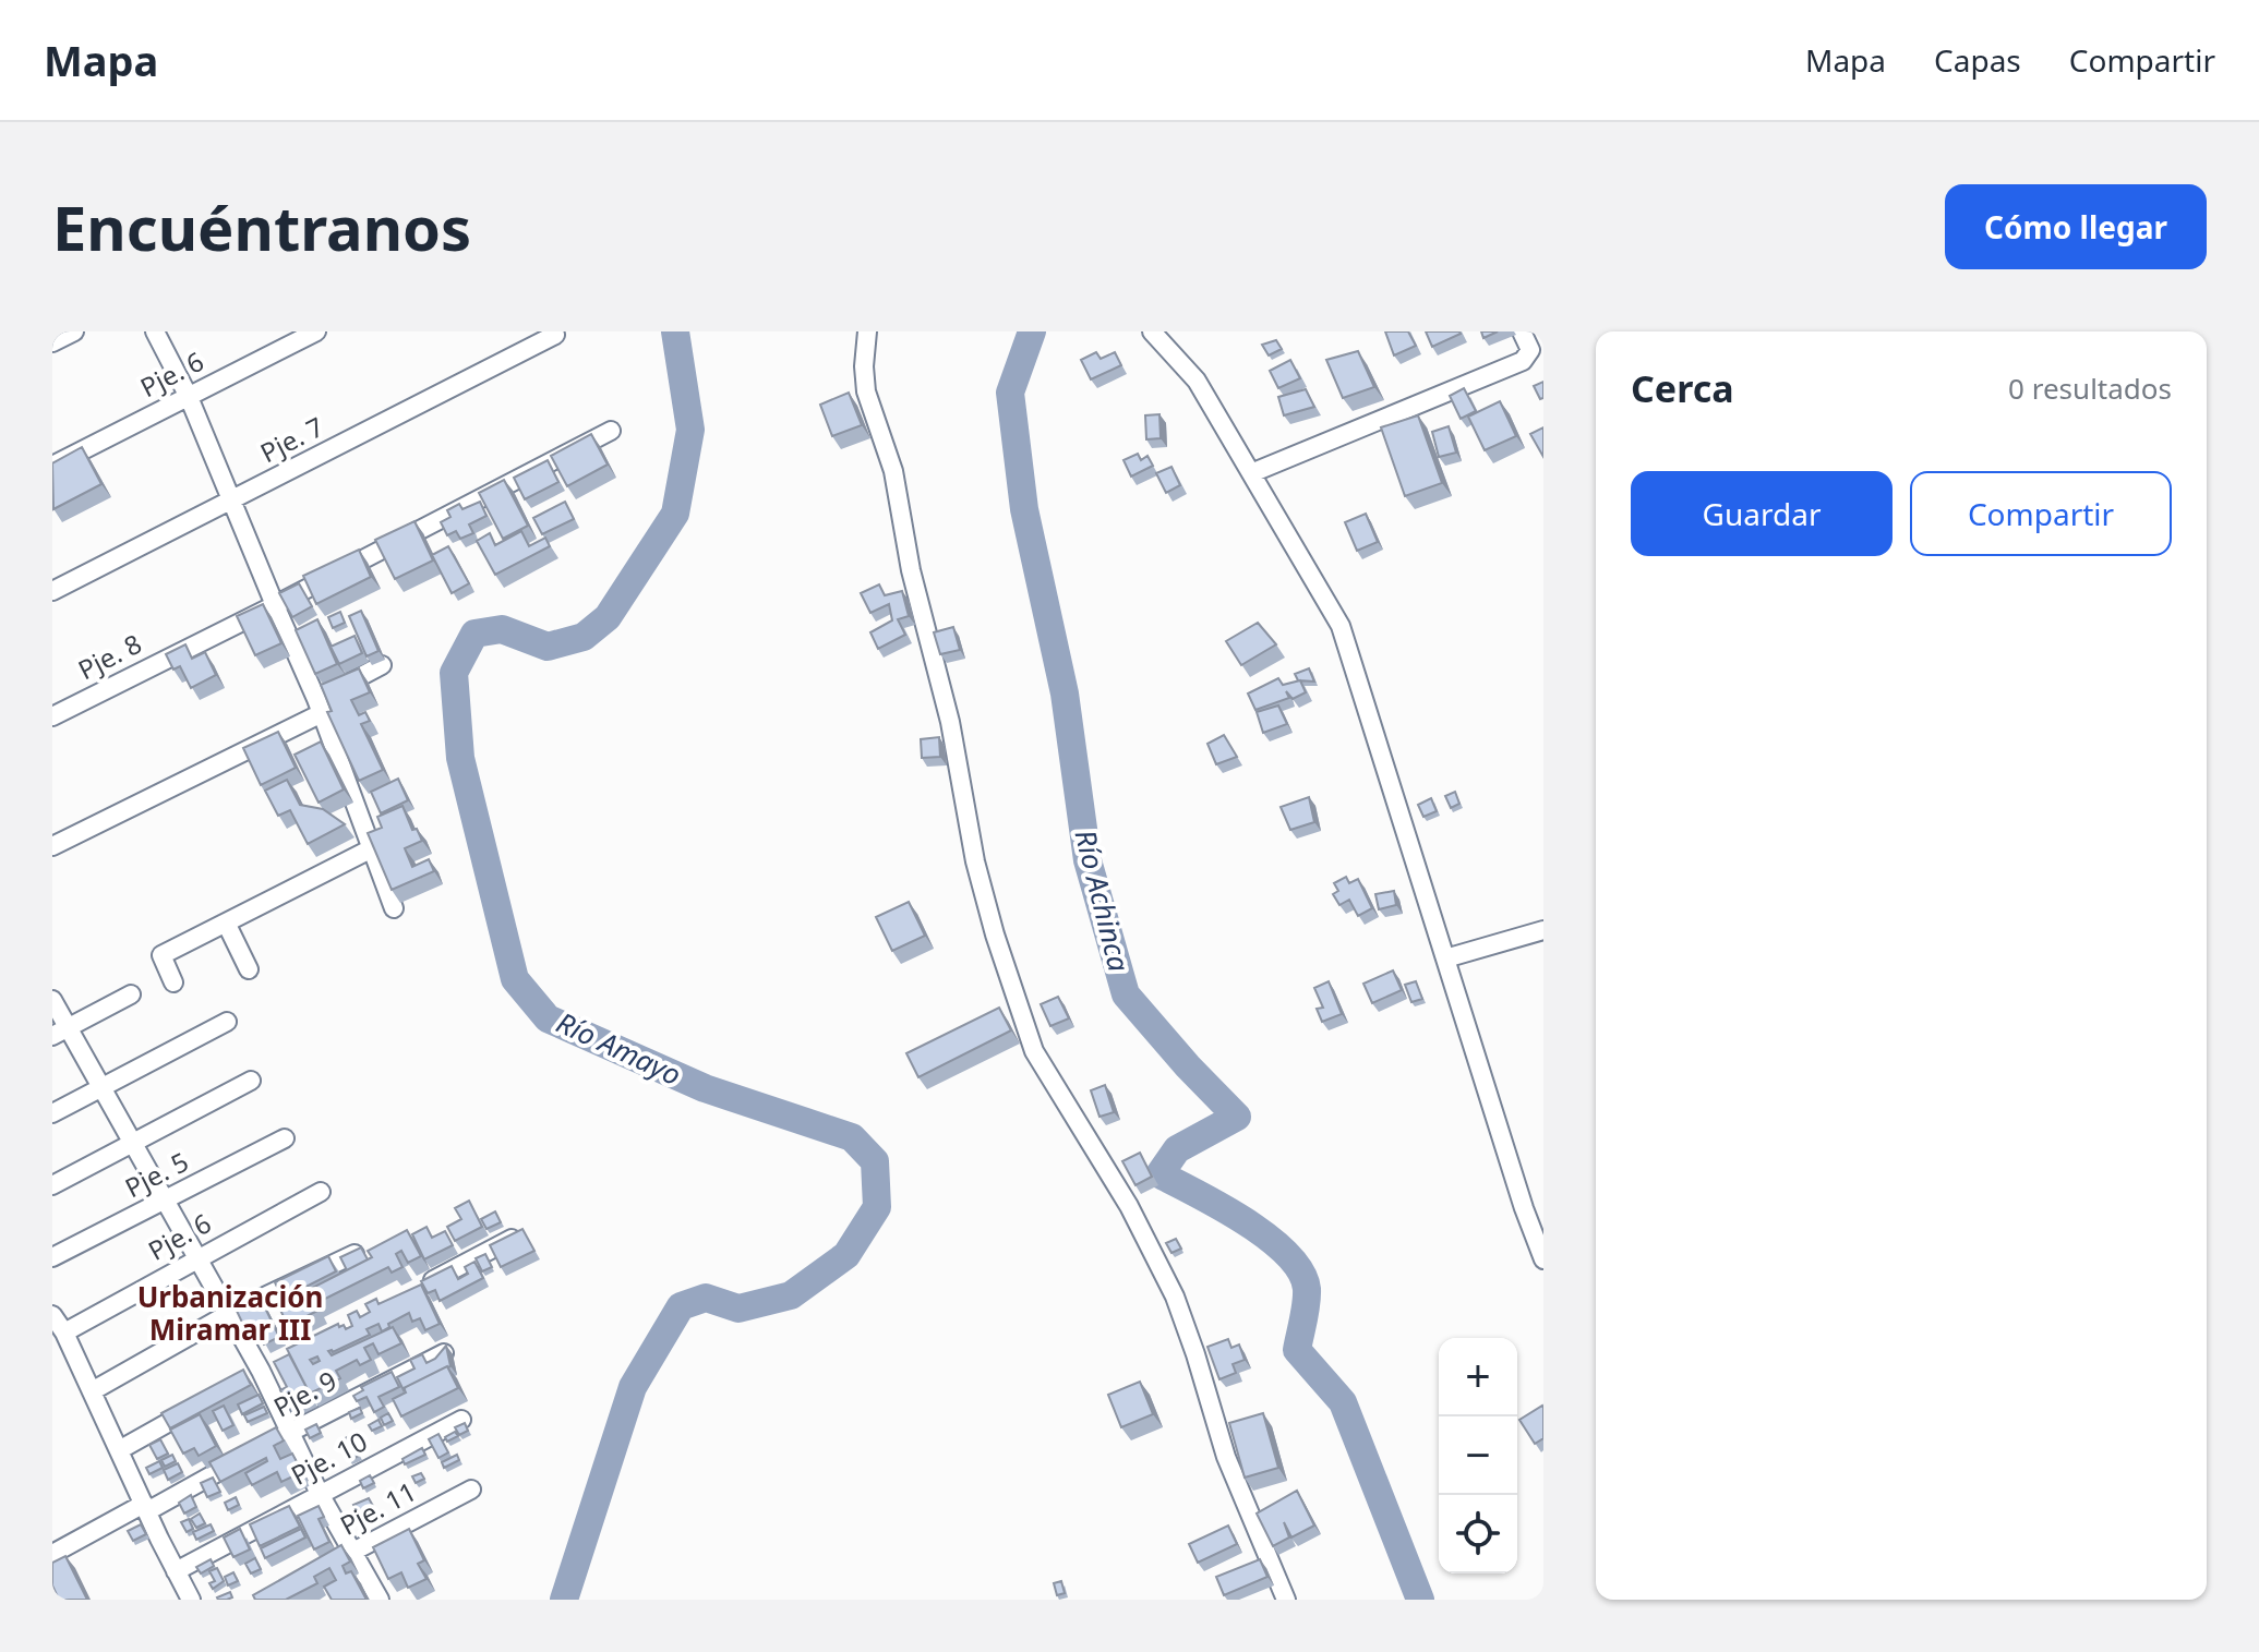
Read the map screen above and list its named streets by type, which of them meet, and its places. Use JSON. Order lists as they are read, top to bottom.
{
  "streets": {
    "street": [
      "Pje. 6",
      "Pje. 7",
      "Pje. 8",
      "Pje. 5",
      "Pje. 9",
      "Pje. 10",
      "Pje. 11"
    ]
  },
  "districts": ["Urbanización Miramar III"],
  "water": ["Río Achinca", "Río Amayo"],
  "page": {
    "header": "Mapa",
    "nav": ["Mapa", "Capas", "Compartir"],
    "buttons": [
      "Cómo llegar",
      ["Guardar", "Compartir"]
    ],
    "title": "Encuéntranos",
    "heading": ["Cerca", "0 resultados"],
    "map_buttons": ["+", "−"]
  }
}
